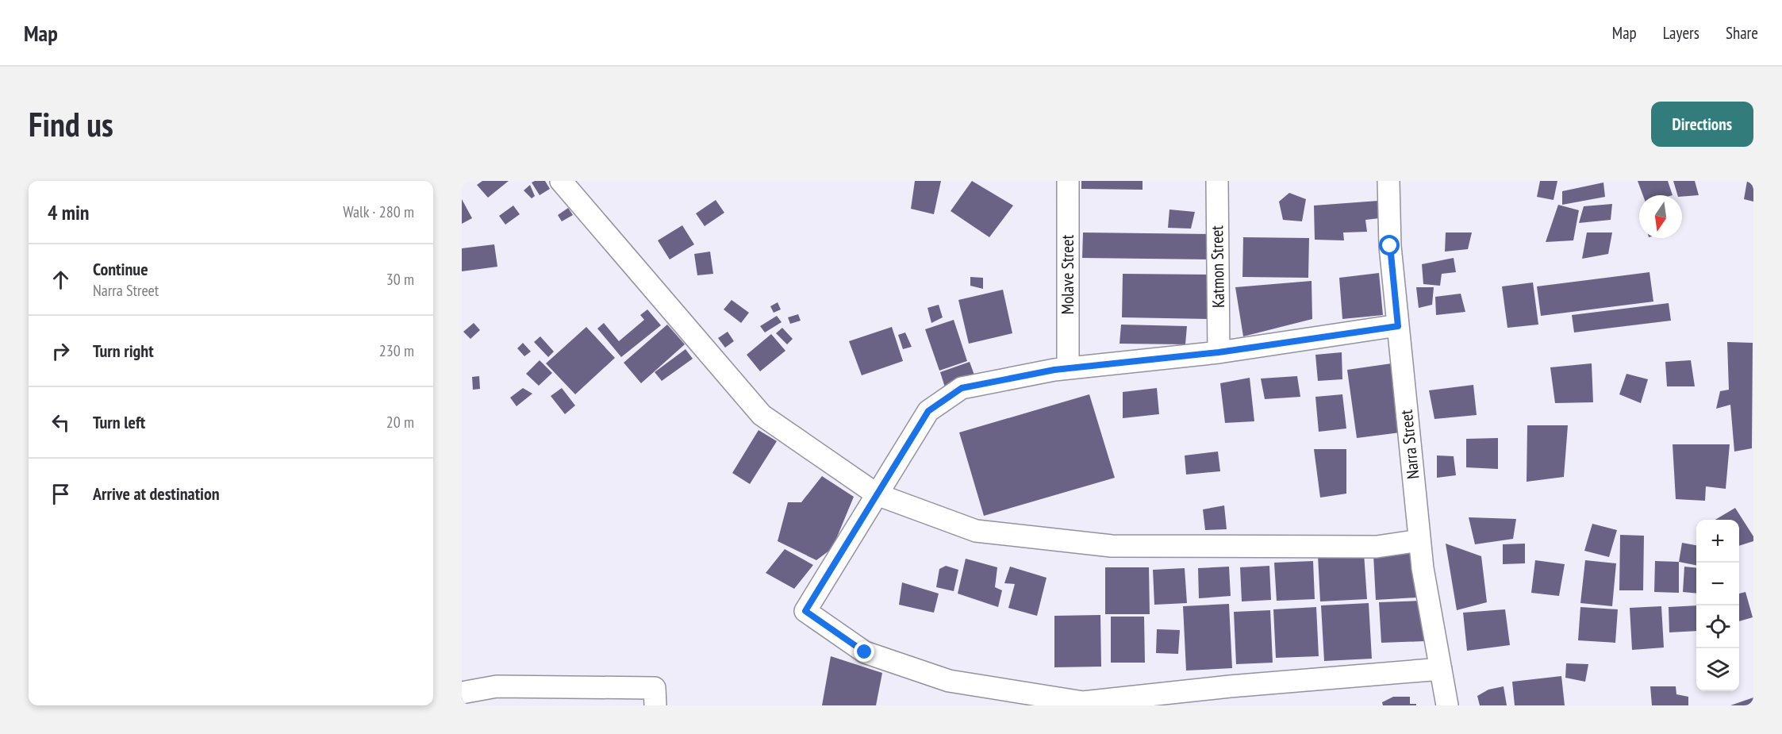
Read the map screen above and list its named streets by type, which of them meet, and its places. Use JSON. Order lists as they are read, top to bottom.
{
  "streets": {
    "street": ["Katmon Street", "Molave Street", "Narra Street"]
  },
  "north": "bottom",
  "page": {
    "header": "Map",
    "nav": ["Map", "Layers", "Share"],
    "buttons": "Directions",
    "title": "Find us",
    "heading": ["4 min", "Walk · 280 m"],
    "list": [
      ["Continue", "Narra Street", "30 m"],
      ["Turn right", "230 m"],
      ["Turn left", "20 m"],
      "Arrive at destination"
    ],
    "map_buttons": ["+", "−"]
  }
}
